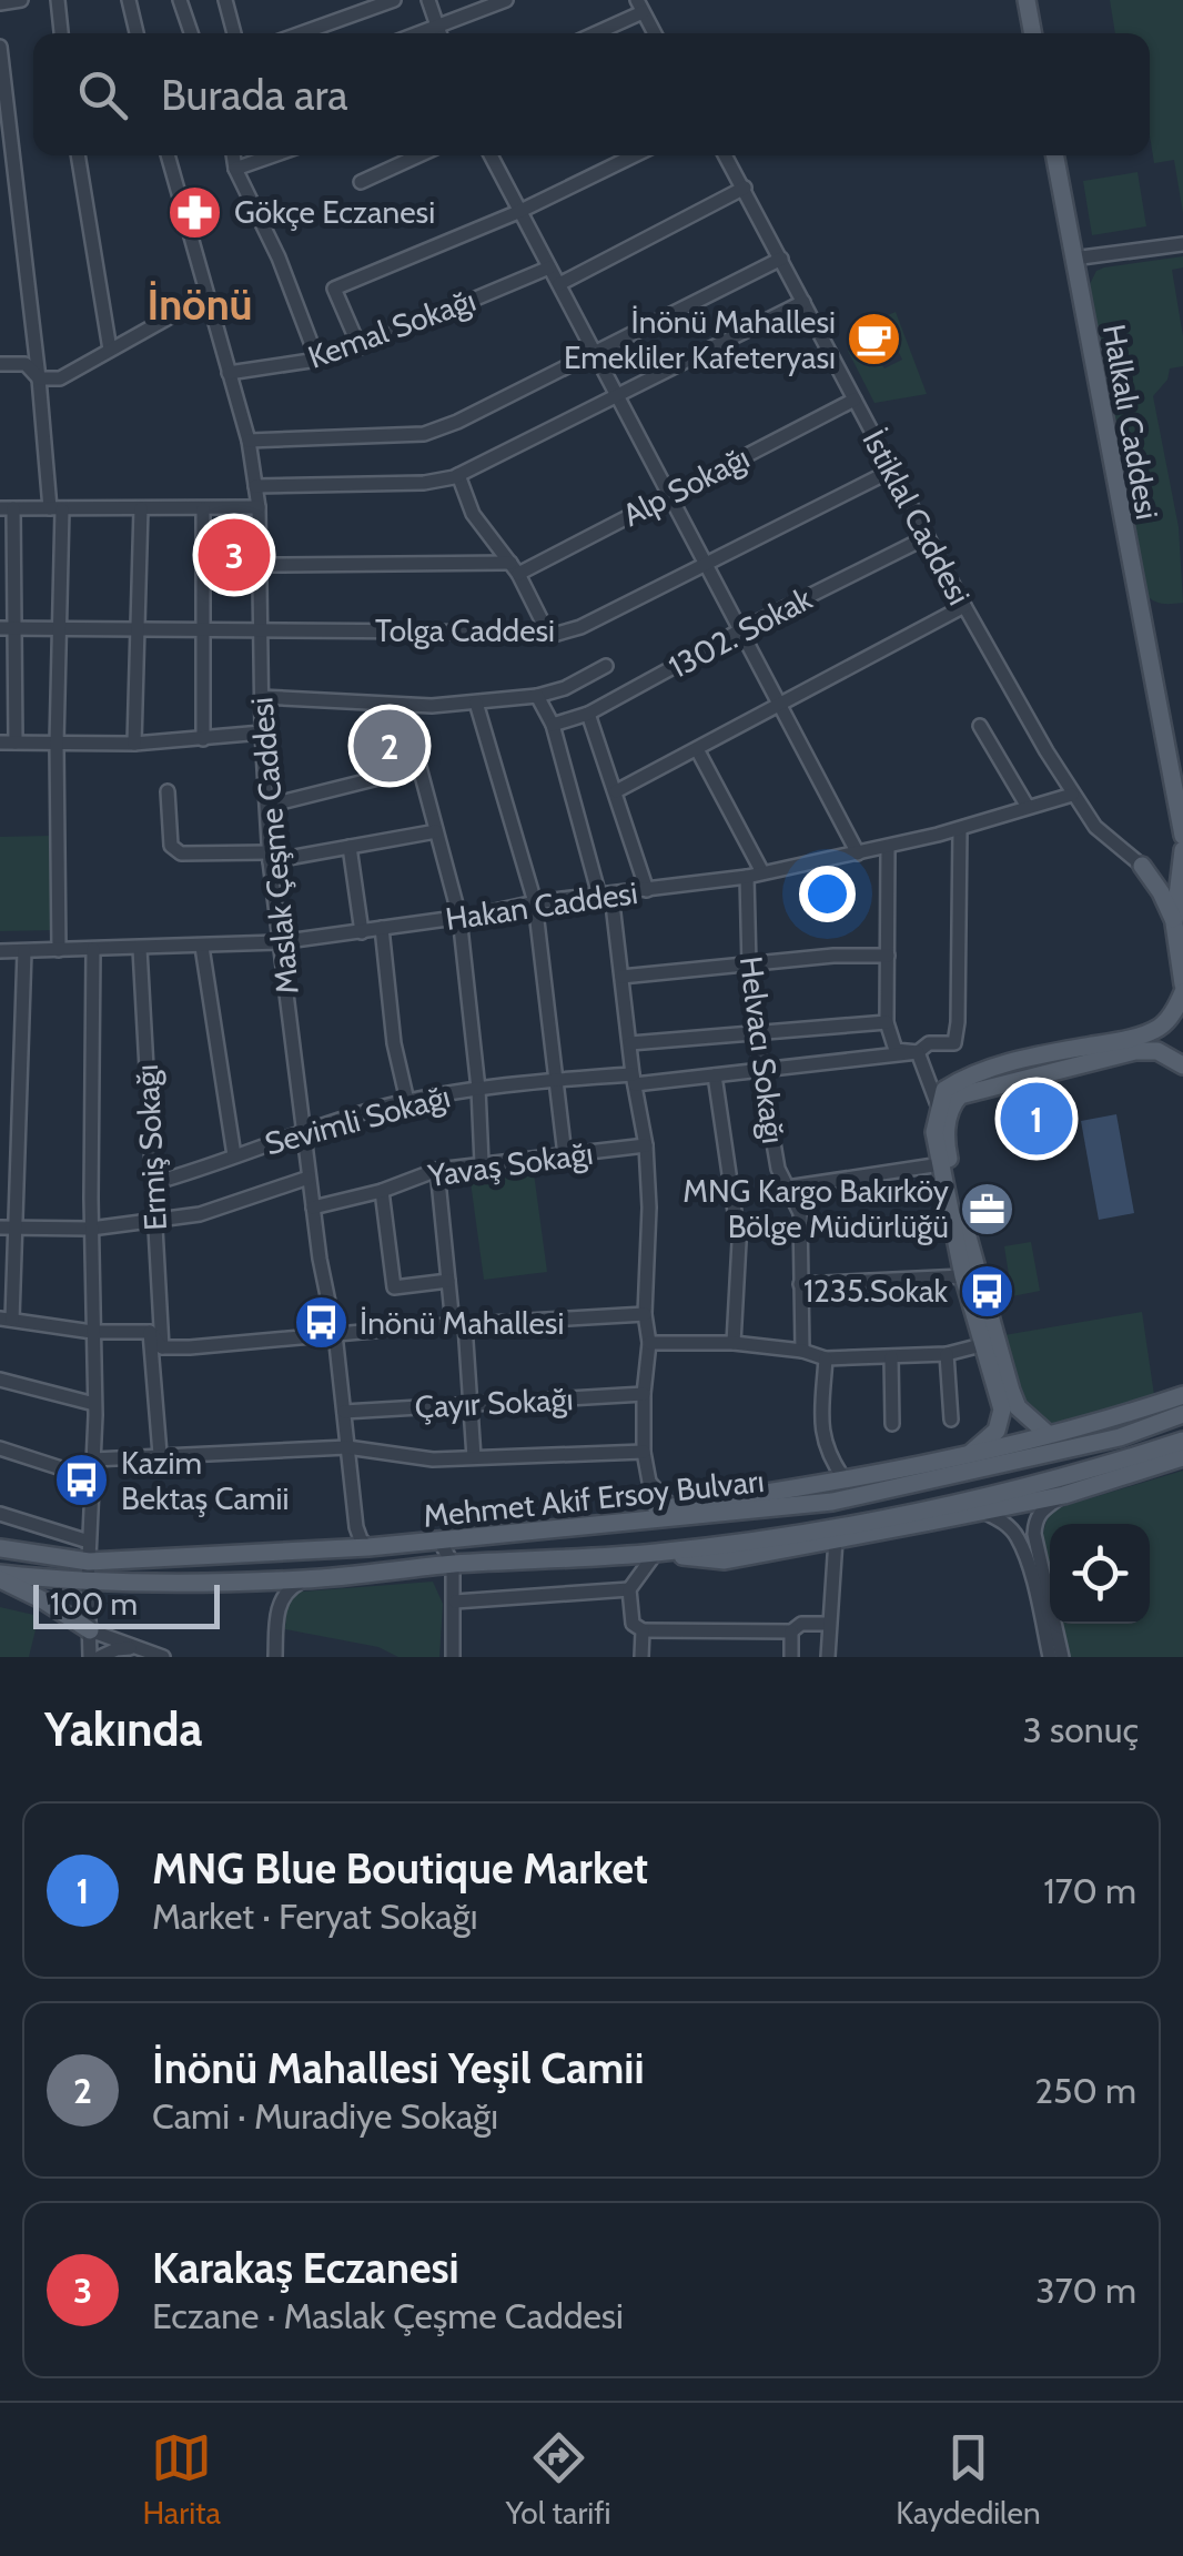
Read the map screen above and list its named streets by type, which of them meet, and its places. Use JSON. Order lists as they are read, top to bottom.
{
  "streets": {
    "main road": ["Halkalı Caddesi", "Mehmet Akif Ersoy Bulvarı"],
    "street": [
      "Kemal Sokağı",
      "Alp Sokağı",
      "İstiklal Caddesi",
      "Tolga Caddesi",
      "1302. Sokak",
      "Maslak Çeşme Caddesi",
      "Hakan Caddesi",
      "Helvacı Sokağı",
      "Sevimli Sokağı",
      "Ermiş Sokağı",
      "Yavaş Sokağı",
      "Çayır Sokağı"
    ]
  },
  "crossings": [
    ["Kemal Sokağı", "Maslak Çeşme Caddesi"],
    ["Alp Sokağı", "İstiklal Caddesi"],
    ["Alp Sokağı", "Maslak Çeşme Caddesi"],
    ["İstiklal Caddesi", "Tolga Caddesi"],
    ["İstiklal Caddesi", "1302. Sokak"],
    ["İstiklal Caddesi", "Hakan Caddesi"],
    ["Tolga Caddesi", "Maslak Çeşme Caddesi"],
    ["Maslak Çeşme Caddesi", "Hakan Caddesi"],
    ["Maslak Çeşme Caddesi", "Sevimli Sokağı"],
    ["Maslak Çeşme Caddesi", "Yavaş Sokağı"],
    ["Maslak Çeşme Caddesi", "Çayır Sokağı"],
    ["Maslak Çeşme Caddesi", "Mehmet Akif Ersoy Bulvarı"],
    ["Hakan Caddesi", "Helvacı Sokağı"],
    ["Hakan Caddesi", "Ermiş Sokağı"],
    ["Helvacı Sokağı", "Sevimli Sokağı"],
    ["Sevimli Sokağı", "Ermiş Sokağı"]
  ],
  "districts": ["İnönü"],
  "places": {
    "pharmacy": ["Gökçe Eczanesi"],
    "cafe": ["İnönü Mahallesi Emekliler Kafeteryası"],
    "office": ["MNG Kargo Bakırköy Bölge Müdürlüğü"],
    "bus stop": ["1235.Sokak", "İnönü Mahallesi", "Kazim Bektaş Camii"]
  },
  "scale_bar": "100 m",
  "page": {
    "search": "Burada ara",
    "pins": ["3", "2", "1"],
    "scale": "100 m",
    "heading": ["Yakında", "3 sonuç"],
    "list": [
      {
        "mark": "1",
        "name": "MNG Blue Boutique Market",
        "note": "Market · Feryat Sokağı",
        "value": "170 m"
      },
      {
        "mark": "2",
        "name": "İnönü Mahallesi Yeşil Camii",
        "note": "Cami · Muradiye Sokağı",
        "value": "250 m"
      },
      {
        "mark": "3",
        "name": "Karakaş Eczanesi",
        "note": "Eczane · Maslak Çeşme Caddesi",
        "value": "370 m"
      }
    ],
    "nav": ["Harita", "Yol tarifi", "Kaydedilen"]
  }
}
